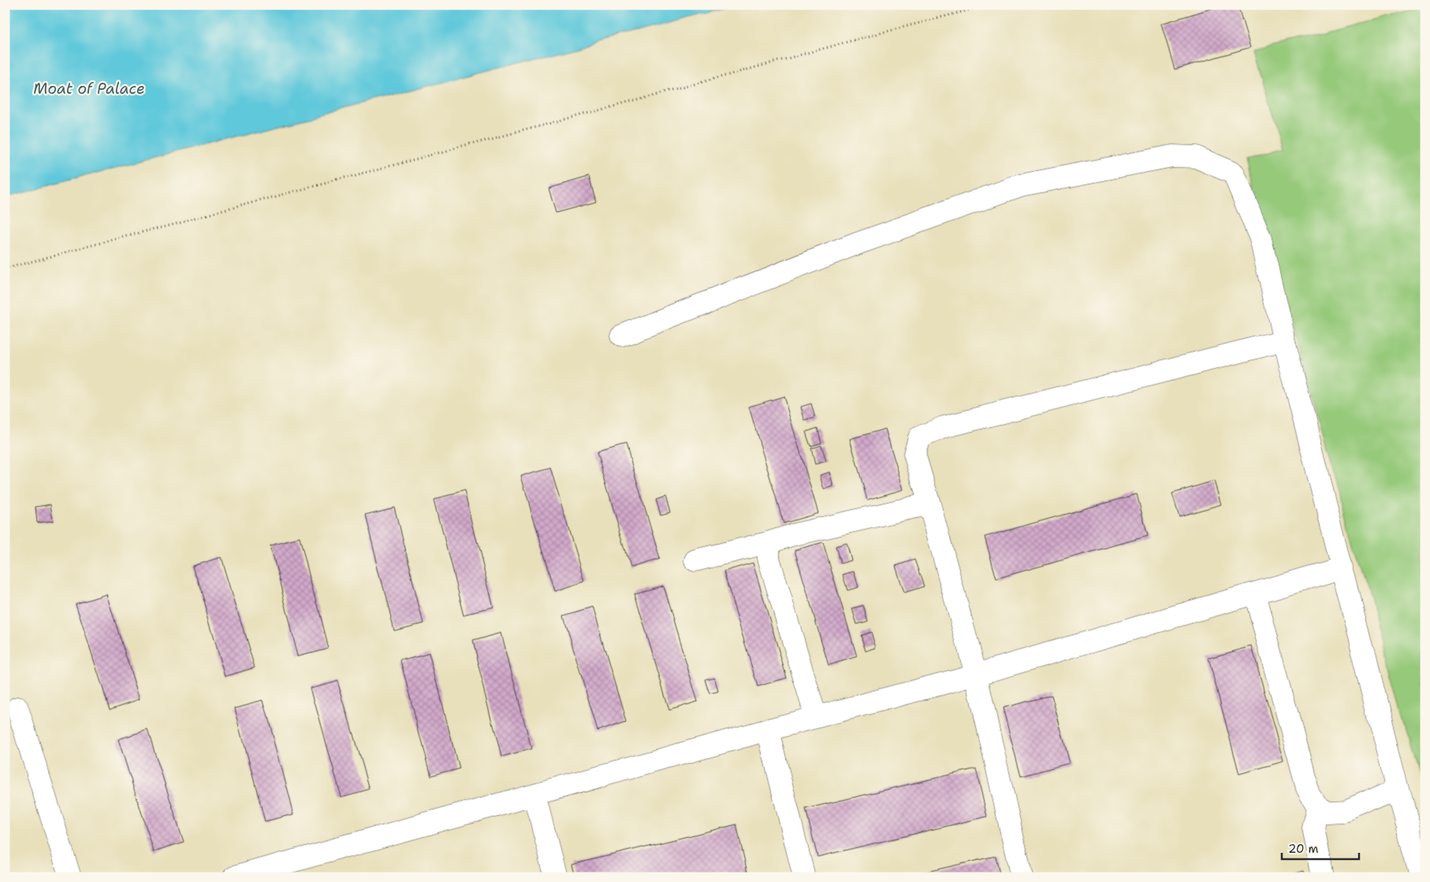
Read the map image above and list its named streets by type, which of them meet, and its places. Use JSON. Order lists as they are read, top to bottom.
{
  "water": ["Moat of Palace"],
  "scale_bar": "20 m"
}
